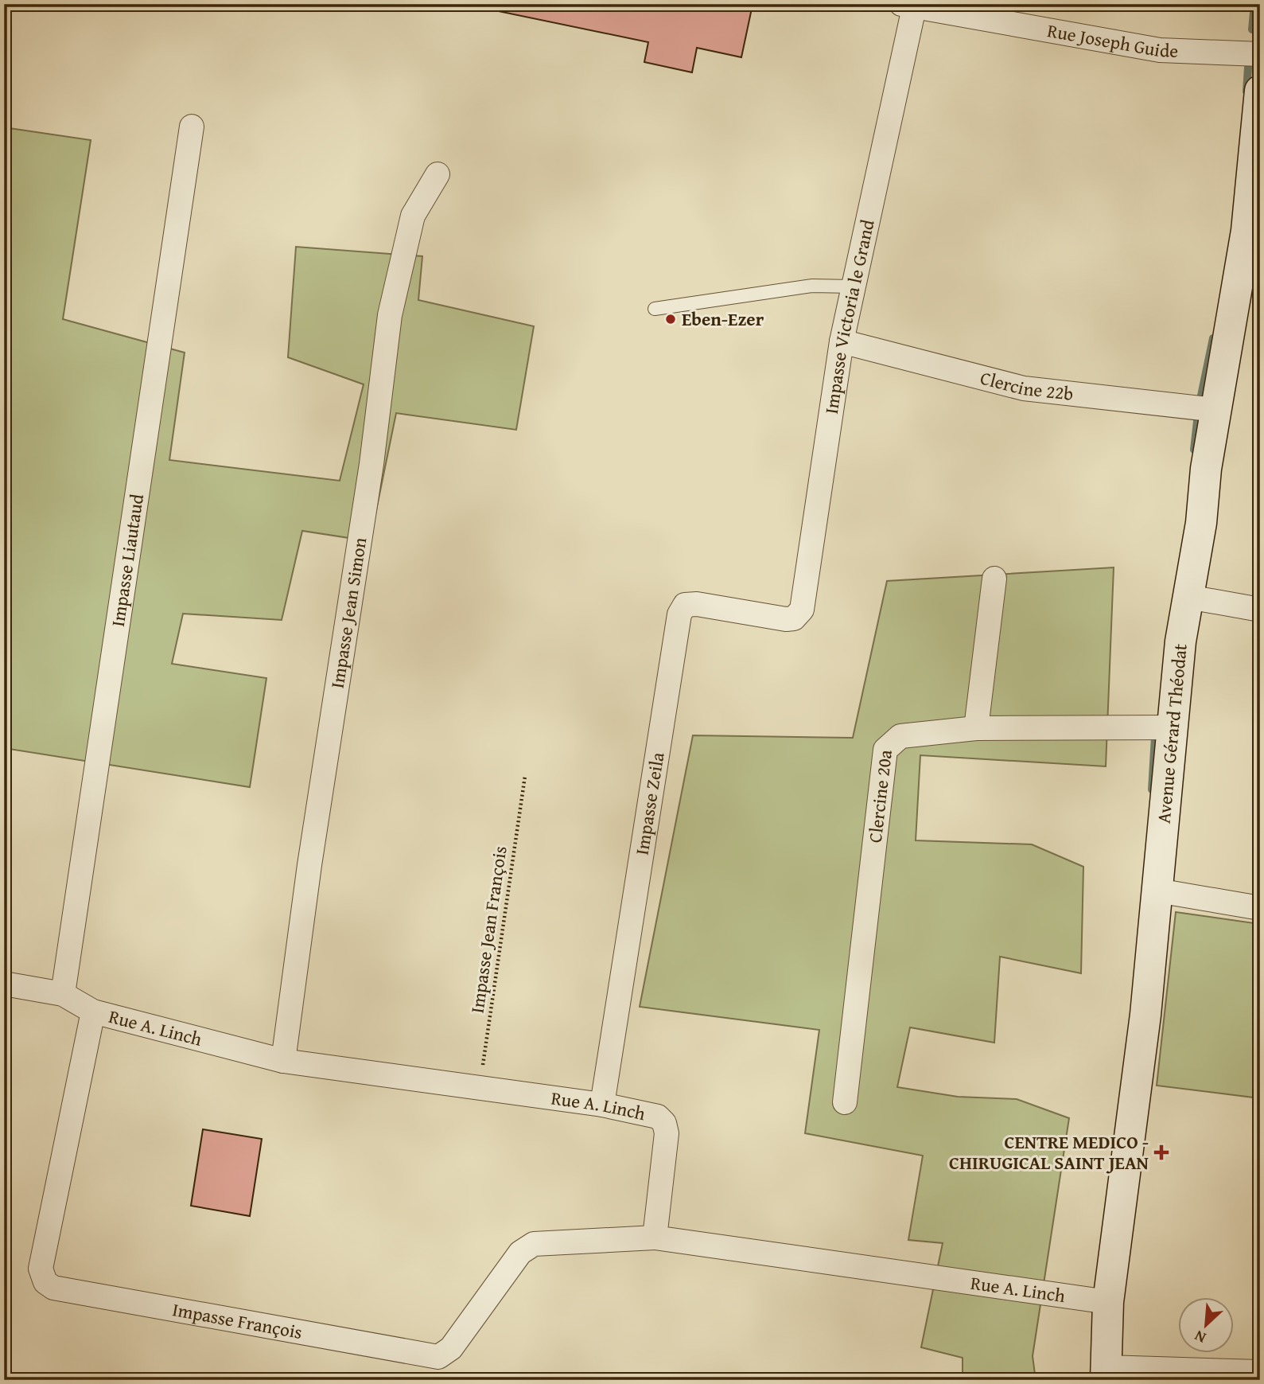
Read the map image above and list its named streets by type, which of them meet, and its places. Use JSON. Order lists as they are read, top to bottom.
{
  "streets": {
    "street": [
      "Rue Joseph Guide",
      "Impasse Victoria le Grand",
      "Clercine 22b",
      "Impasse Liautaud",
      "Impasse Jean Simon",
      "Avenue Gérard Théodat",
      "Clercine 20a",
      "Impasse Zeila",
      "Rue A. Linch",
      "Impasse François"
    ],
    "path": ["Impasse Jean François"]
  },
  "crossings": [
    ["Rue Joseph Guide", "Impasse Victoria le Grand"],
    ["Impasse Victoria le Grand", "Clercine 22b"],
    ["Impasse Victoria le Grand", "Impasse Zeila"],
    ["Clercine 22b", "Avenue Gérard Théodat"],
    ["Impasse Liautaud", "Rue A. Linch"],
    ["Impasse Jean Simon", "Rue A. Linch"],
    ["Avenue Gérard Théodat", "Clercine 20a"],
    ["Avenue Gérard Théodat", "Rue A. Linch"],
    ["Impasse Zeila", "Rue A. Linch"],
    ["Impasse Jean François", "Rue A. Linch"],
    ["Rue A. Linch", "Impasse François"]
  ],
  "places": {
    "other": ["Eben-Ezer"],
    "health": ["CENTRE MEDICO - CHIRUGICAL SAINT JEAN"]
  },
  "north": "bottom left"
}
